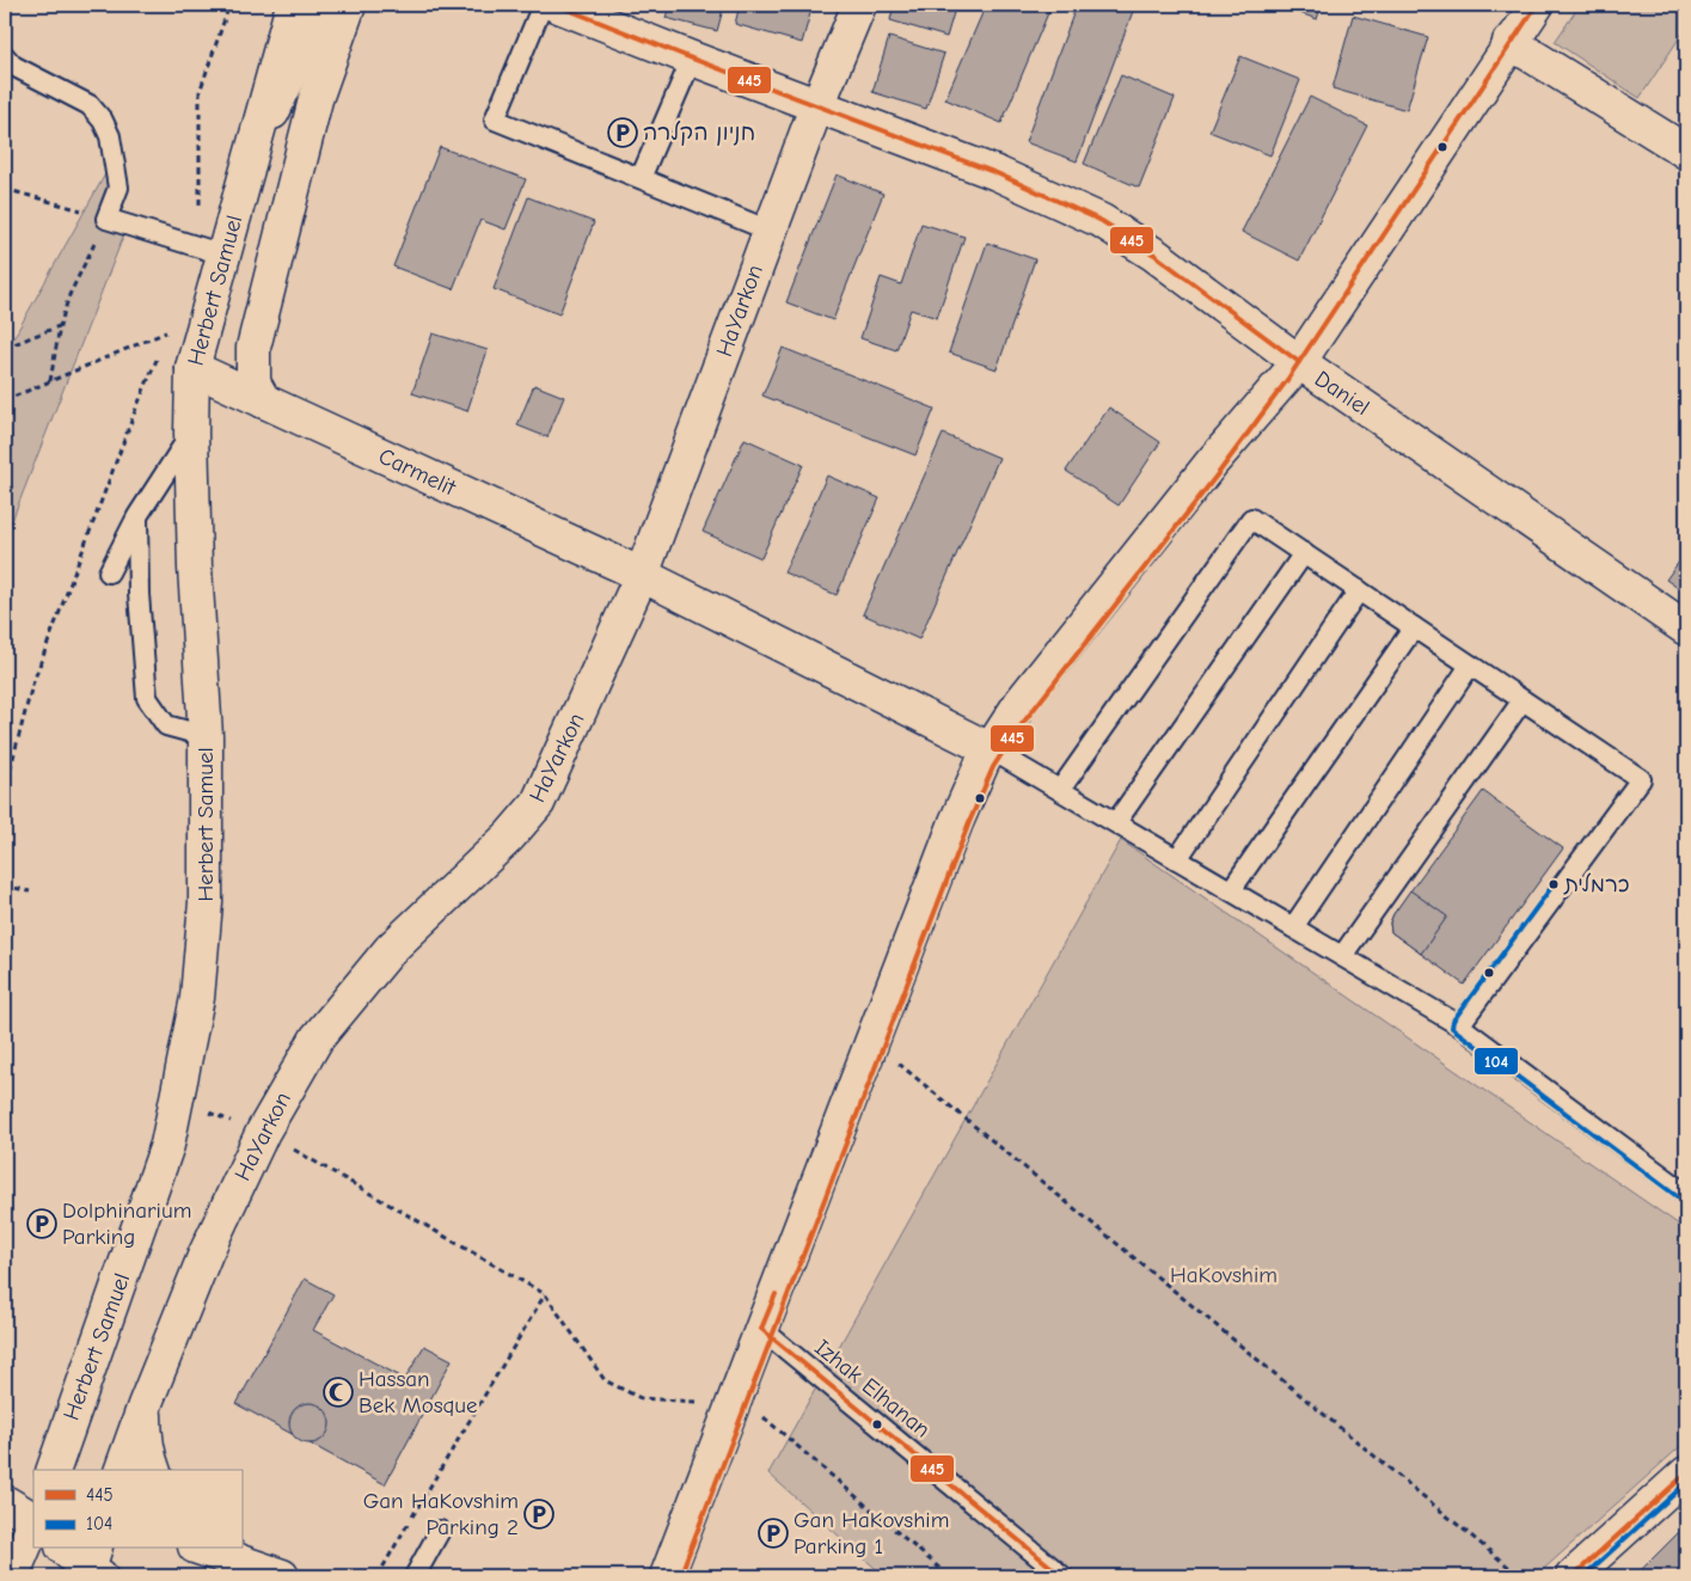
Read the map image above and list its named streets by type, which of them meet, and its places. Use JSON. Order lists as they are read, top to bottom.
{
  "streets": {
    "street": [
      "Herbert Samuel",
      "HaYarkon",
      "Daniel",
      "Carmelit"
    ],
    "lane": ["Izhak Elhanan"]
  },
  "crossings": [
    ["Herbert Samuel", "Carmelit"],
    ["HaYarkon", "Daniel"],
    ["HaYarkon", "Carmelit"]
  ],
  "parks": ["HaKovshim"],
  "places": {
    "parking": [
      "חניון הקלרה",
      "Dolphinarium Parking",
      "Gan HaKovshim Parking 2",
      "Gan HaKovshim Parking 1"
    ],
    "other": ["כרמלית"],
    "mosque": ["Hassan Bek Mosque"]
  },
  "lines": ["transit line 445", "transit line 104"],
  "legend": ["445", "104"]
}
